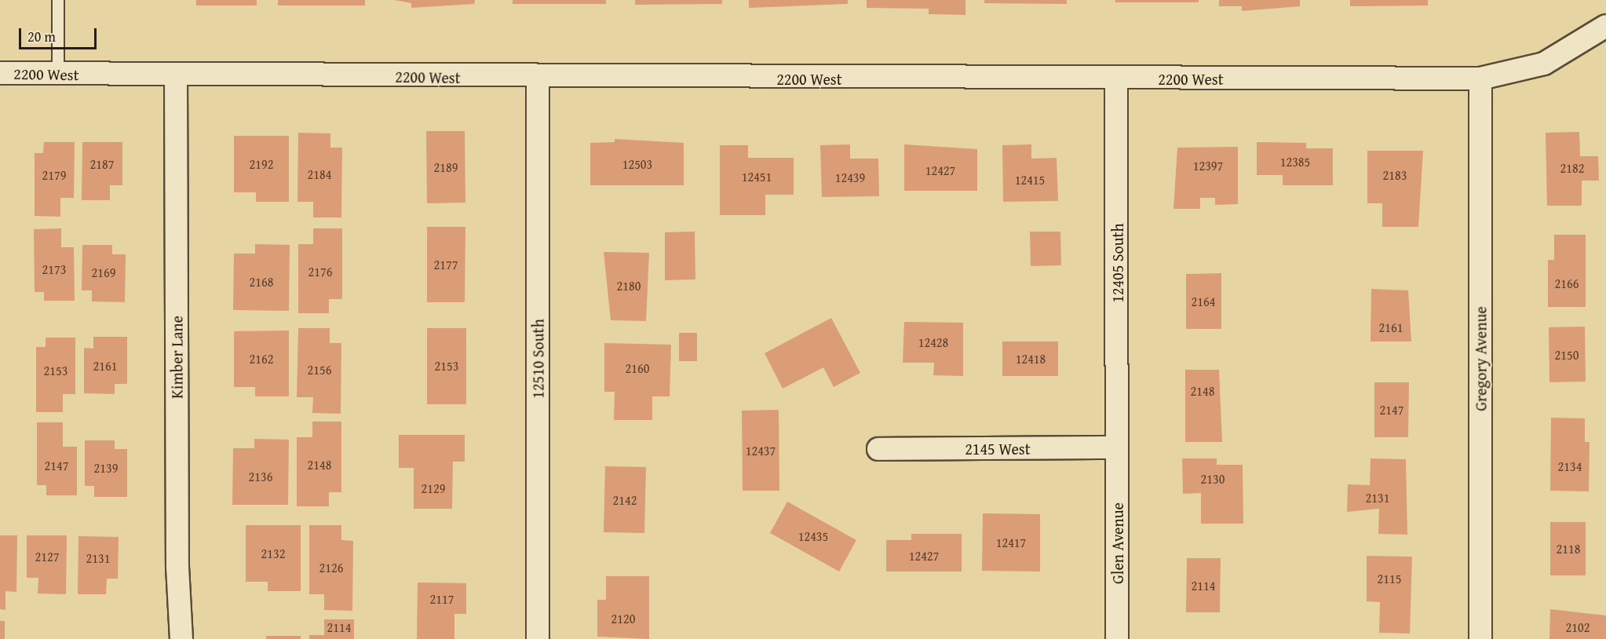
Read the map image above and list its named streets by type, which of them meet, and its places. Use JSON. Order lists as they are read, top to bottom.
{
  "streets": {
    "street": [
      "2200 West",
      "12405 South",
      "Kimber Lane",
      "12510 South",
      "Gregory Avenue",
      "2145 West",
      "Glen Avenue"
    ]
  },
  "crossings": [
    ["2200 West", "12405 South"],
    ["2200 West", "Kimber Lane"],
    ["2200 West", "12510 South"],
    ["2200 West", "Gregory Avenue"],
    ["12405 South", "2145 West"],
    ["12405 South", "Glen Avenue"],
    ["2145 West", "Glen Avenue"]
  ],
  "house_numbers": [
    "12385",
    "2187",
    "2192",
    "12503",
    "12397",
    "2189",
    "2182",
    "12427",
    "2184",
    "2179",
    "2183",
    "12451",
    "12439",
    "12415",
    "2177",
    "2173",
    "2176",
    "2169",
    "2168",
    "2166",
    "2180",
    "2164",
    "2161",
    "12428",
    "2150",
    "2162",
    "12418",
    "2161",
    "2153",
    "2160",
    "2156",
    "2153",
    "2148",
    "2147",
    "12437",
    "2148",
    "2147",
    "2134",
    "2139",
    "2136",
    "2130",
    "2129",
    "2131",
    "2142",
    "12435",
    "12417",
    "2118",
    "2132",
    "12427",
    "2127",
    "2131",
    "2126",
    "2115",
    "2114",
    "2117",
    "2120",
    "2114",
    "2102"
  ],
  "scale_bar": "20 m"
}
